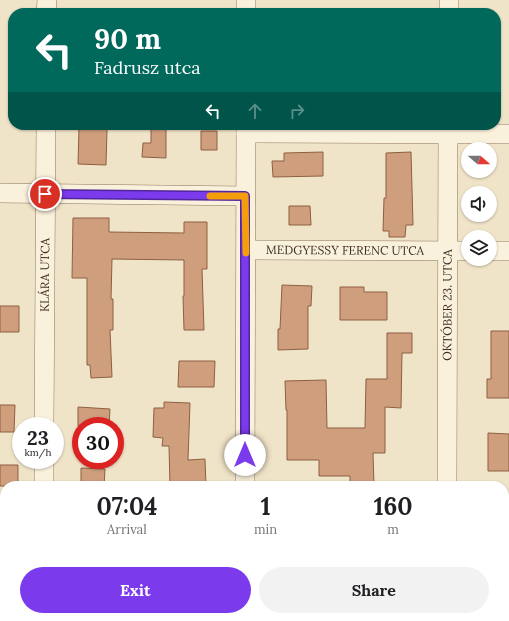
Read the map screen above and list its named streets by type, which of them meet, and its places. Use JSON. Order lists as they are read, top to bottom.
{
  "streets": {
    "street": ["MEDGYESSY FERENC UTCA", "KLÁRA UTCA", "OKTÓBER 23. UTCA"]
  },
  "crossings": [
    ["MEDGYESSY FERENC UTCA", "OKTÓBER 23. UTCA"]
  ],
  "north": "right",
  "page": {
    "turn": ["90 m", "Fadrusz utca"],
    "speed": "23 km/h",
    "limit": "30",
    "eta": [
      "07:04",
      "Arrival",
      "1",
      "min",
      "160",
      "m"
    ],
    "buttons": ["Exit", "Share"]
  }
}
